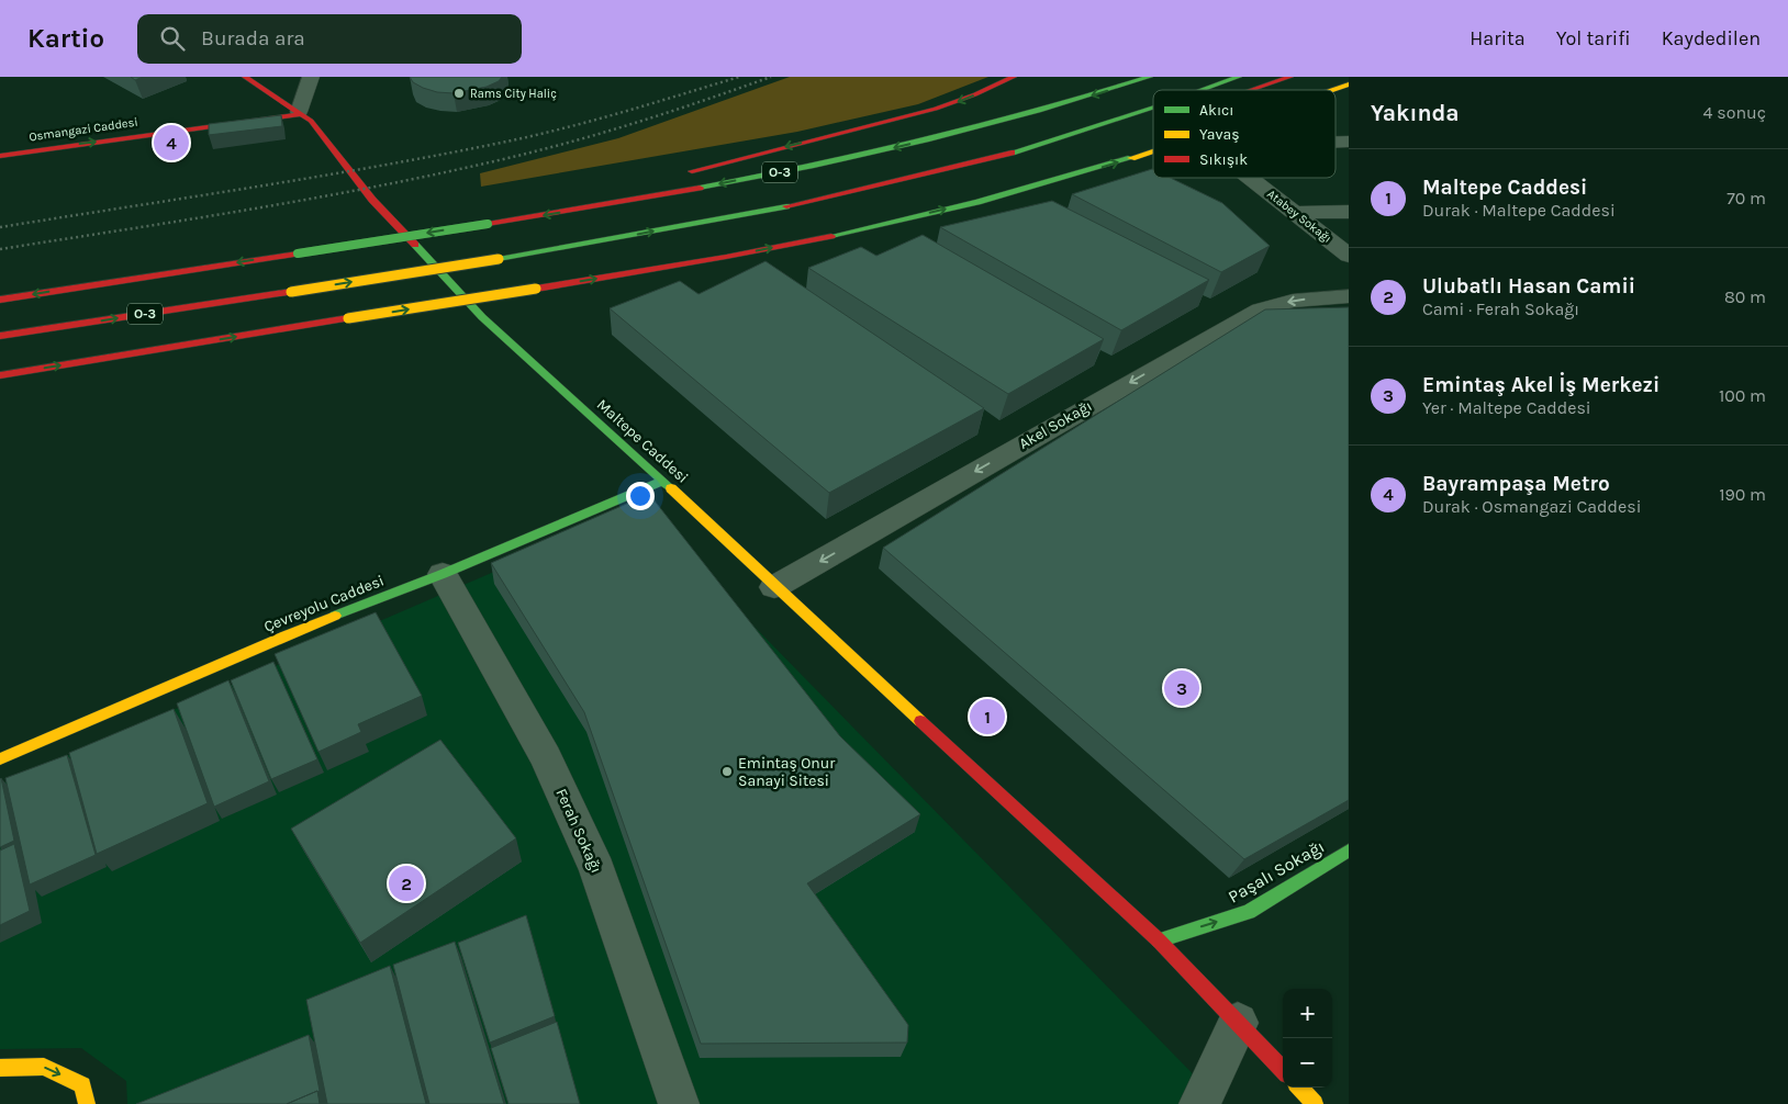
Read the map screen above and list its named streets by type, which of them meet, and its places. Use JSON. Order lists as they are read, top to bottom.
{
  "streets": {
    "main road": [
      "Osmangazi Caddesi",
      "O-3",
      "Maltepe Caddesi",
      "Çevreyolu Caddesi",
      "Paşalı Sokağı"
    ],
    "street": ["Atabey Sokağı", "Akel Sokağı", "Ferah Sokağı"]
  },
  "crossings": [
    ["Osmangazi Caddesi", "Maltepe Caddesi"],
    ["Akel Sokağı", "Maltepe Caddesi"],
    ["Maltepe Caddesi", "Çevreyolu Caddesi"],
    ["Maltepe Caddesi", "Paşalı Sokağı"],
    ["Çevreyolu Caddesi", "Ferah Sokağı"]
  ],
  "one_way": ["Osmangazi Caddesi", "Akel Sokağı", "Paşalı Sokağı"],
  "places": ["Rams City Haliç", "Emintaş Onur Sanayi Sitesi"],
  "legend": ["Akıcı", "Yavaş", "Sıkışık"],
  "page": {
    "header": "Kartio",
    "search": "Burada ara",
    "nav": ["Harita", "Yol tarifi", "Kaydedilen"],
    "heading": ["Yakında", "4 sonuç"],
    "pins": [
      "4",
      "3",
      "1",
      "2"
    ],
    "list": [
      {
        "mark": "1",
        "name": "Maltepe Caddesi",
        "note": "Durak · Maltepe Caddesi",
        "value": "70 m"
      },
      {
        "mark": "2",
        "name": "Ulubatlı Hasan Camii",
        "note": "Cami · Ferah Sokağı",
        "value": "80 m"
      },
      {
        "mark": "3",
        "name": "Emintaş Akel İş Merkezi",
        "note": "Yer · Maltepe Caddesi",
        "value": "100 m"
      },
      {
        "mark": "4",
        "name": "Bayrampaşa Metro",
        "note": "Durak · Osmangazi Caddesi",
        "value": "190 m"
      }
    ],
    "map_buttons": ["+", "−"]
  }
}
